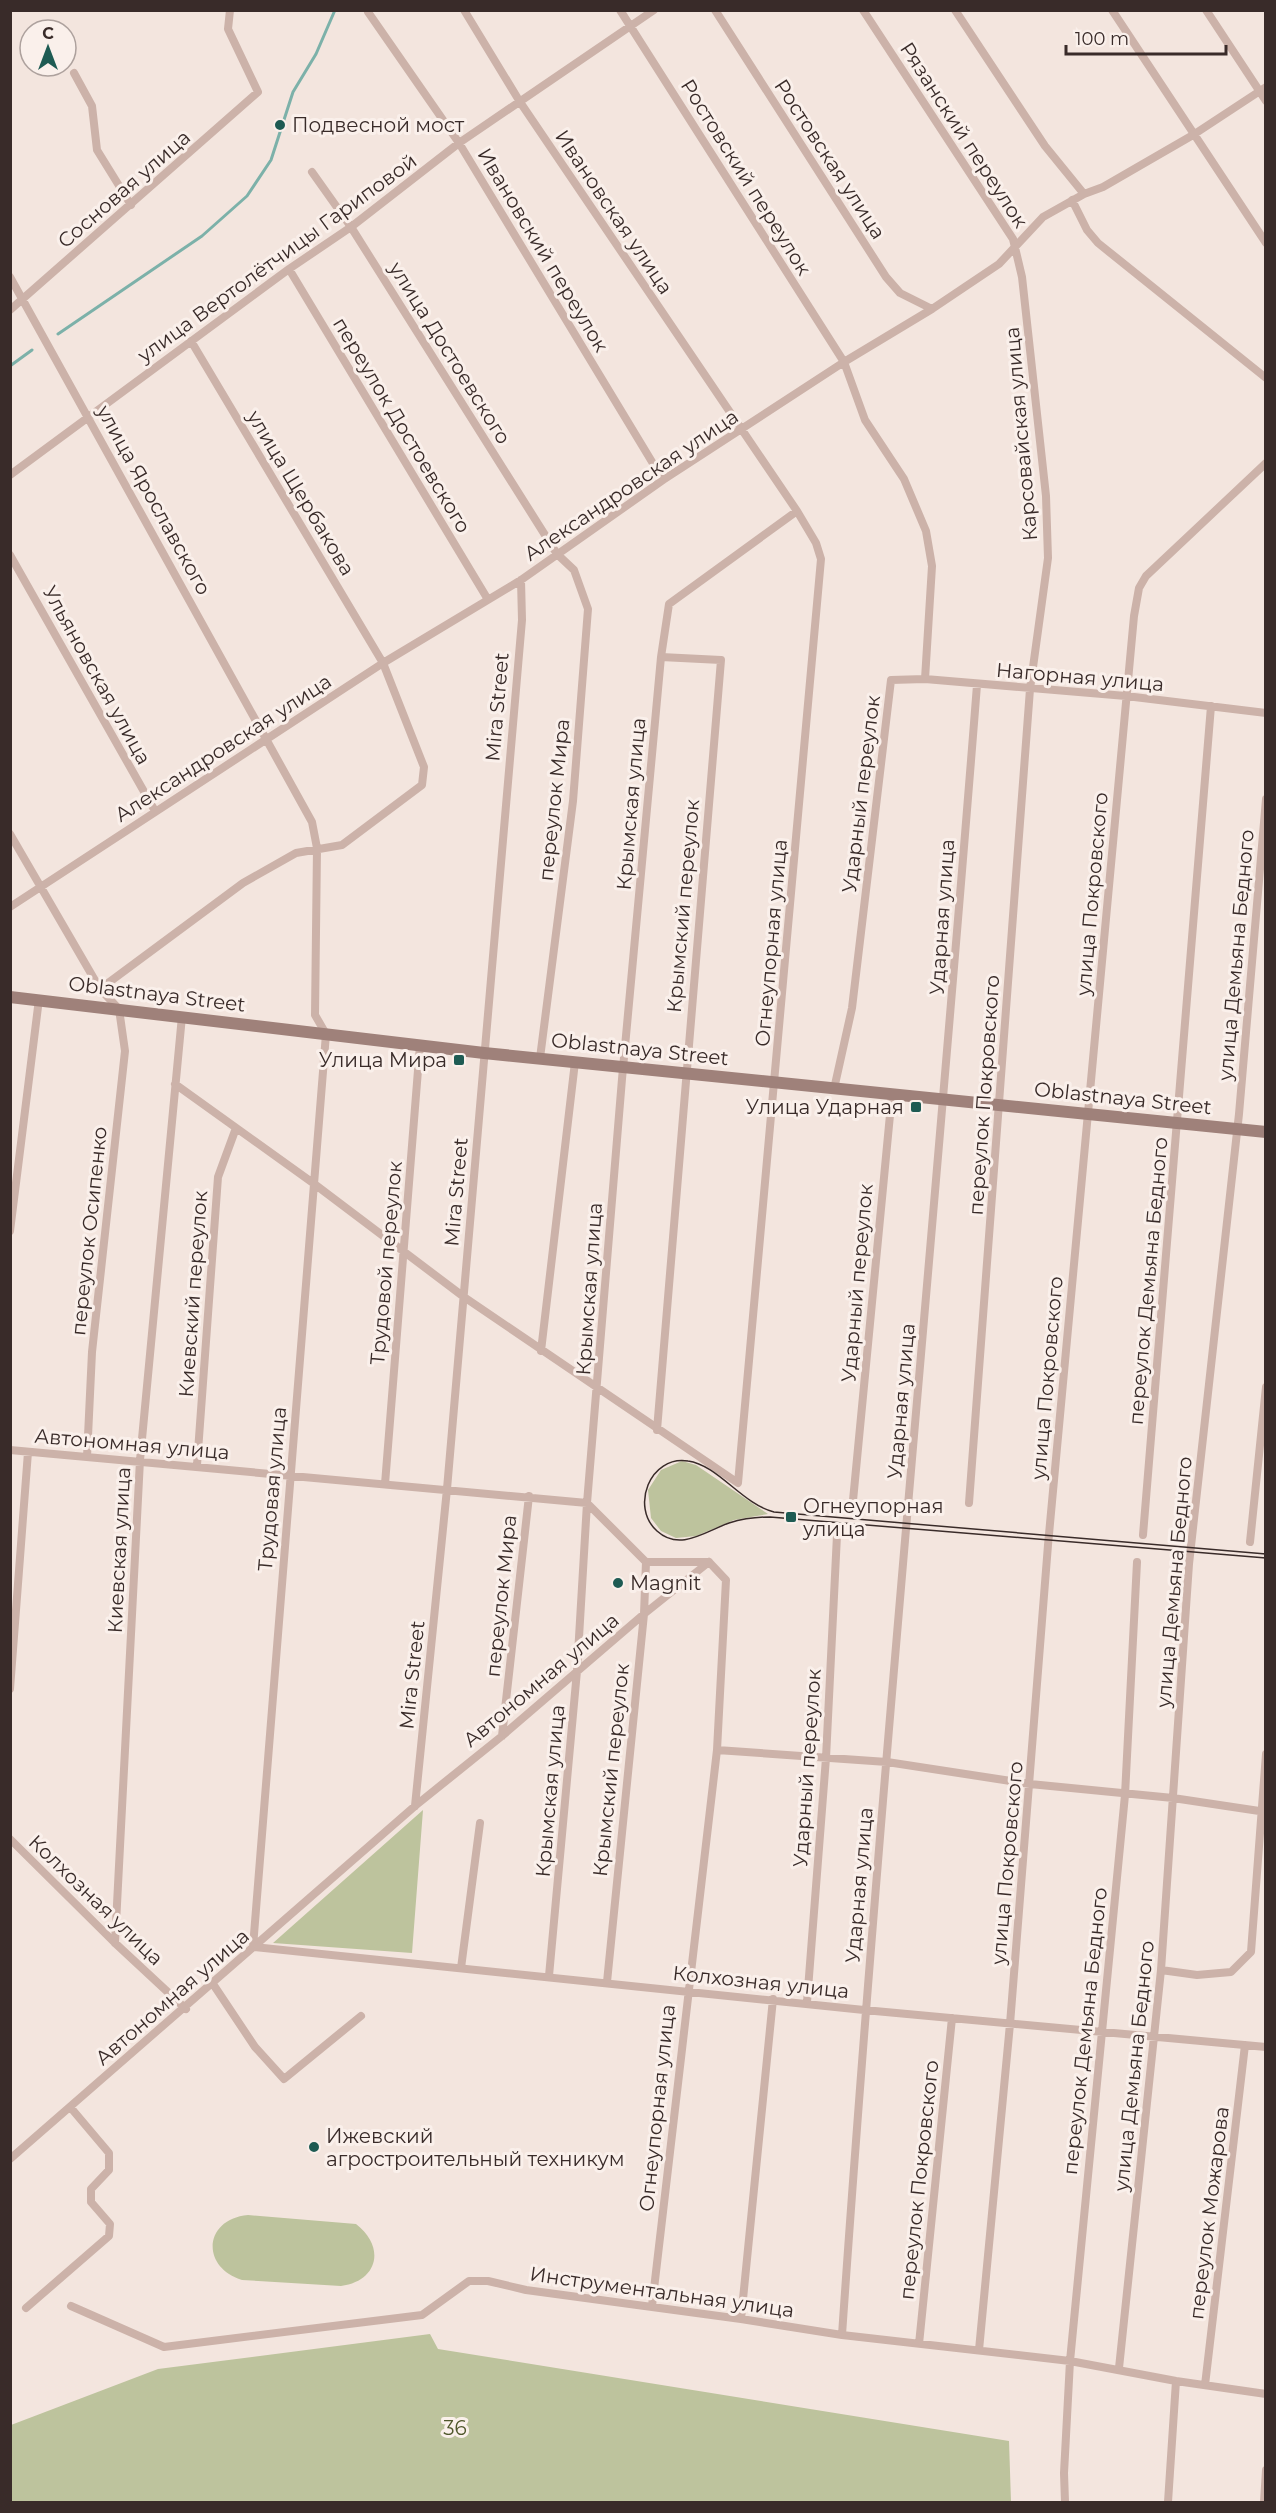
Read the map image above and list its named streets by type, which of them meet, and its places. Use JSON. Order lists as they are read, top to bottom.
{
  "streets": {
    "main road": ["Oblastnaya Street"],
    "street": [
      "Рязанский переулок",
      "Ростовская улица",
      "Ростовский переулок",
      "Сосновая улица",
      "Ивановская улица",
      "Ивановский переулок",
      "улица Вертолётчицы Гариповой",
      "улица Достоевского",
      "переулок Достоевского",
      "Карсовайская улица",
      "Александровская улица",
      "улица Щербакова",
      "улица Ярославского",
      "Ульяновская улица",
      "Нагорная улица",
      "Mira Street",
      "Ударный переулок",
      "переулок Мира",
      "Крымская улица",
      "улица Покровского",
      "Крымский переулок",
      "Ударная улица",
      "Огнеупорная улица",
      "улица Демьяна Бедного",
      "переулок Покровского",
      "переулок Осипенко",
      "Трудовой переулок",
      "переулок Демьяна Бедного",
      "Киевский переулок",
      "Автономная улица",
      "Трудовая улица",
      "Киевская улица",
      "Колхозная улица",
      "переулок Можарова",
      "Инструментальная улица"
    ]
  },
  "crossings": [
    ["Рязанский переулок", "Карсовайская улица"],
    ["Рязанский переулок", "Александровская улица"],
    ["Ростовская улица", "Александровская улица"],
    ["Ростовский переулок", "улица Вертолётчицы Гариповой"],
    ["Ростовский переулок", "Александровская улица"],
    ["Ростовский переулок", "Нагорная улица"],
    ["Сосновая улица", "улица Ярославского"],
    ["Ивановская улица", "улица Вертолётчицы Гариповой"],
    ["Ивановская улица", "Александровская улица"],
    ["Ивановская улица", "Огнеупорная улица"],
    ["Ивановский переулок", "улица Вертолётчицы Гариповой"],
    ["Ивановский переулок", "Александровская улица"],
    ["улица Вертолётчицы Гариповой", "улица Достоевского"],
    ["улица Вертолётчицы Гариповой", "переулок Достоевского"],
    ["улица Вертолётчицы Гариповой", "улица Щербакова"],
    ["улица Вертолётчицы Гариповой", "улица Ярославского"],
    ["улица Достоевского", "Александровская улица"],
    ["улица Достоевского", "переулок Мира"],
    ["переулок Достоевского", "Александровская улица"],
    ["Карсовайская улица", "Александровская улица"],
    ["Карсовайская улица", "Нагорная улица"],
    ["Карсовайская улица", "переулок Покровского"],
    ["Александровская улица", "улица Щербакова"],
    ["Александровская улица", "улица Ярославского"],
    ["Александровская улица", "Ульяновская улица"],
    ["Александровская улица", "Mira Street"],
    ["Александровская улица", "переулок Мира"],
    ["Александровская улица", "Огнеупорная улица"],
    ["улица Щербакова", "улица Ярославского"],
    ["улица Ярославского", "Oblastnaya Street"],
    ["улица Ярославского", "Трудовая улица"],
    ["Нагорная улица", "Ударный переулок"],
    ["Нагорная улица", "улица Покровского"],
    ["Нагорная улица", "Ударная улица"],
    ["Нагорная улица", "переулок Покровского"],
    ["Нагорная улица", "переулок Демьяна Бедного"],
    ["Mira Street", "Oblastnaya Street"],
    ["Mira Street", "Автономная улица"],
    ["Ударный переулок", "Oblastnaya Street"],
    ["Ударный переулок", "Колхозная улица"],
    ["переулок Мира", "Oblastnaya Street"],
    ["переулок Мира", "Автономная улица"],
    ["Крымская улица", "Крымский переулок"],
    ["Крымская улица", "Огнеупорная улица"],
    ["Крымская улица", "Oblastnaya Street"],
    ["Крымская улица", "Автономная улица"],
    ["Крымская улица", "Колхозная улица"],
    ["улица Покровского", "Oblastnaya Street"],
    ["улица Покровского", "Колхозная улица"],
    ["улица Покровского", "Инструментальная улица"],
    ["Крымский переулок", "Огнеупорная улица"],
    ["Крымский переулок", "Oblastnaya Street"],
    ["Крымский переулок", "Автономная улица"],
    ["Крымский переулок", "Колхозная улица"],
    ["Ударная улица", "Oblastnaya Street"],
    ["Ударная улица", "Колхозная улица"],
    ["Ударная улица", "Инструментальная улица"],
    ["Огнеупорная улица", "Oblastnaya Street"],
    ["Огнеупорная улица", "Автономная улица"],
    ["Огнеупорная улица", "Колхозная улица"],
    ["Огнеупорная улица", "Инструментальная улица"],
    ["улица Демьяна Бедного", "Oblastnaya Street"],
    ["улица Демьяна Бедного", "Колхозная улица"],
    ["улица Демьяна Бедного", "Инструментальная улица"],
    ["Oblastnaya Street", "переулок Покровского"],
    ["Oblastnaya Street", "переулок Осипенко"],
    ["Oblastnaya Street", "Трудовой переулок"],
    ["Oblastnaya Street", "переулок Демьяна Бедного"],
    ["Oblastnaya Street", "Трудовая улица"],
    ["Oblastnaya Street", "Киевская улица"],
    ["переулок Покровского", "Колхозная улица"],
    ["переулок Покровского", "Инструментальная улица"],
    ["переулок Осипенко", "Автономная улица"],
    ["Трудовой переулок", "Автономная улица"],
    ["переулок Демьяна Бедного", "Колхозная улица"],
    ["переулок Демьяна Бедного", "Инструментальная улица"],
    ["Киевский переулок", "Автономная улица"],
    ["Автономная улица", "Трудовая улица"],
    ["Автономная улица", "Киевская улица"],
    ["Автономная улица", "Колхозная улица"],
    ["Трудовая улица", "Колхозная улица"],
    ["Киевская улица", "Колхозная улица"],
    ["Колхозная улица", "переулок Можарова"],
    ["переулок Можарова", "Инструментальная улица"]
  ],
  "parks": ["36"],
  "places": {
    "other": ["Подвесной мост", "Magnit", "Ижевский агростроительный техникум"],
    "transit": ["Улица Мира", "Улица Ударная", "Огнеупорная улица"]
  },
  "scale_bar": "100 m",
  "north": "top"
}
